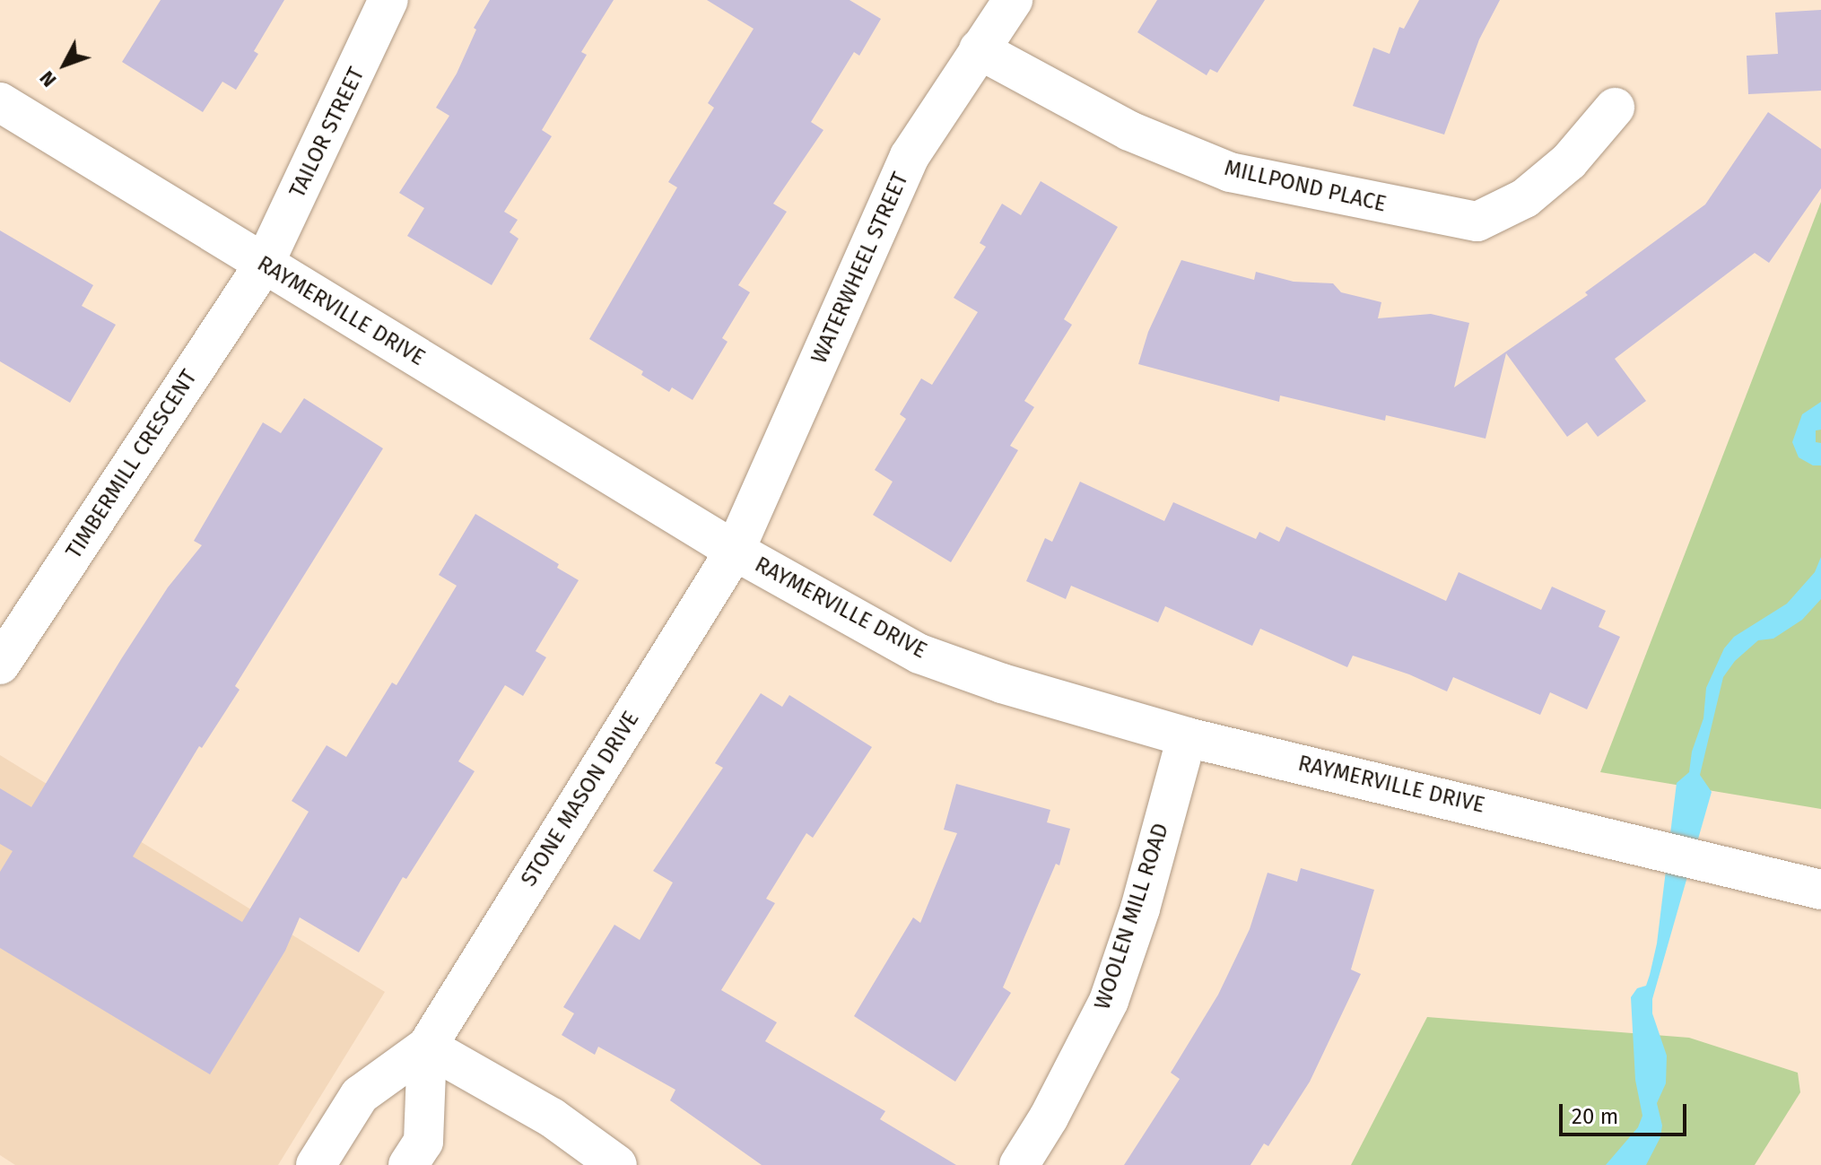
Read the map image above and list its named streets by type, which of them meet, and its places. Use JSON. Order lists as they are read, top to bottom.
{
  "streets": {
    "street": [
      "TAILOR STREET",
      "MILLPOND PLACE",
      "WATERWHEEL STREET",
      "RAYMERVILLE DRIVE",
      "TIMBERMILL CRESCENT",
      "STONE MASON DRIVE",
      "WOOLEN MILL ROAD"
    ]
  },
  "crossings": [
    ["TAILOR STREET", "RAYMERVILLE DRIVE"],
    ["TAILOR STREET", "TIMBERMILL CRESCENT"],
    ["MILLPOND PLACE", "WATERWHEEL STREET"],
    ["WATERWHEEL STREET", "RAYMERVILLE DRIVE"],
    ["WATERWHEEL STREET", "STONE MASON DRIVE"],
    ["RAYMERVILLE DRIVE", "TIMBERMILL CRESCENT"],
    ["RAYMERVILLE DRIVE", "STONE MASON DRIVE"],
    ["RAYMERVILLE DRIVE", "WOOLEN MILL ROAD"]
  ],
  "scale_bar": "20 m",
  "north": "bottom left"
}
